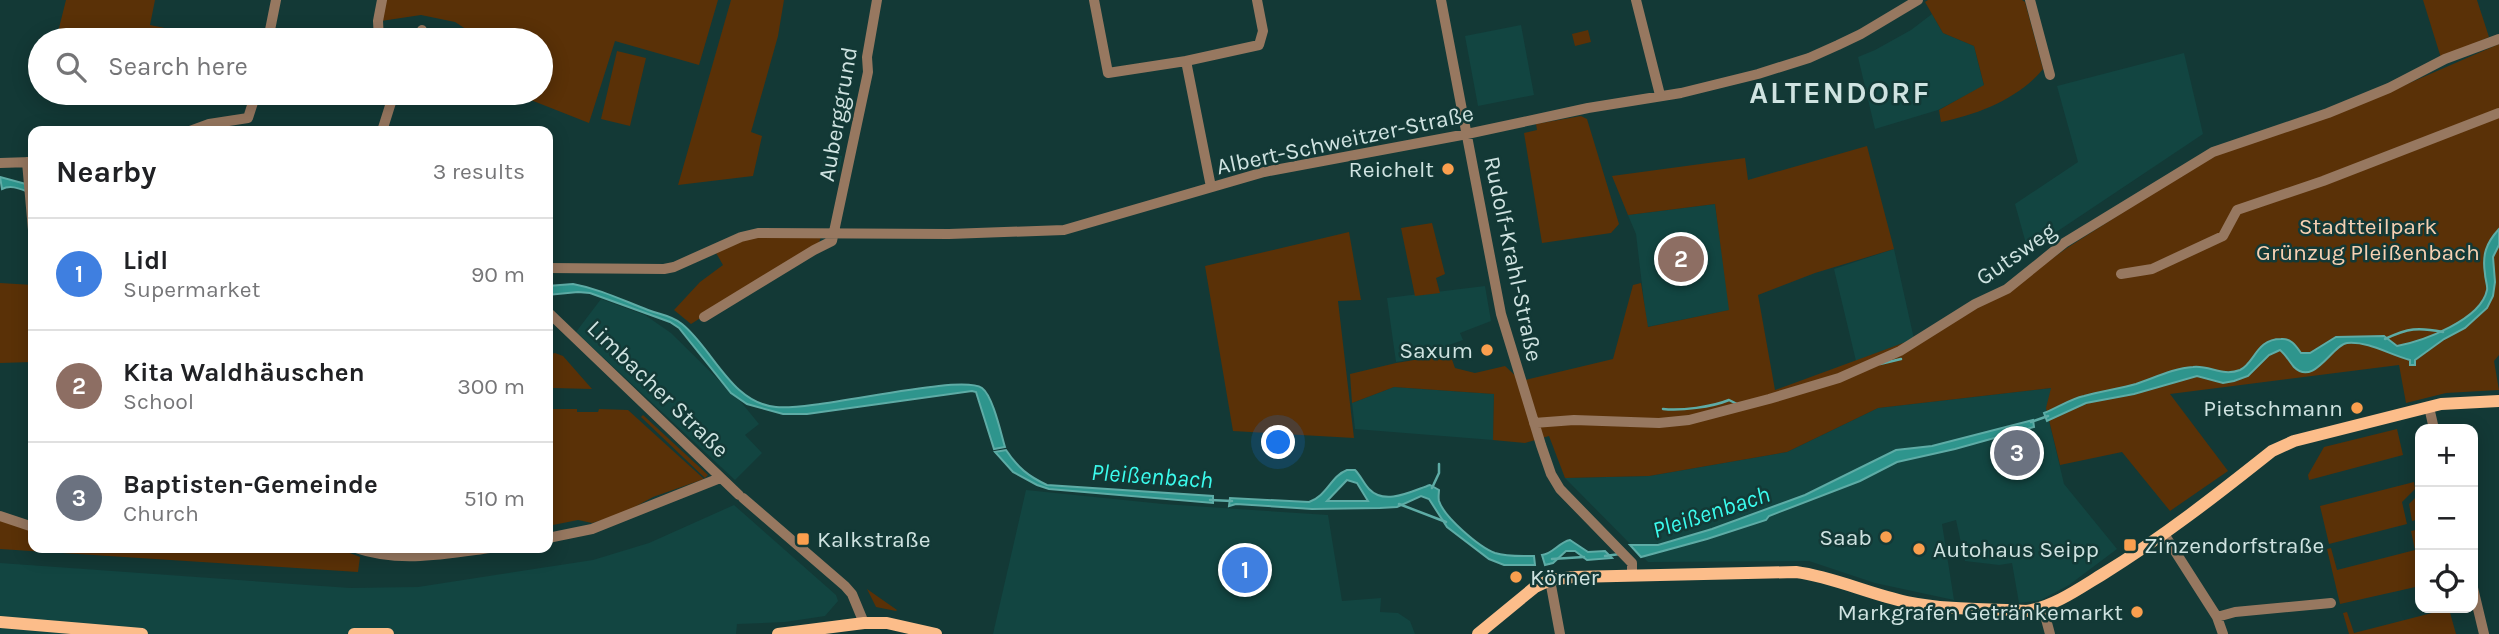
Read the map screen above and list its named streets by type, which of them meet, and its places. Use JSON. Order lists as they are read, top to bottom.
{
  "streets": {
    "street": [
      "Auberggrund",
      "Albert-Schweitzer-Straße",
      "Gutsweg",
      "Rudolf-Krahl-Straße",
      "Limbacher Straße"
    ]
  },
  "crossings": [
    ["Auberggrund", "Albert-Schweitzer-Straße"],
    ["Albert-Schweitzer-Straße", "Rudolf-Krahl-Straße"],
    ["Gutsweg", "Rudolf-Krahl-Straße"]
  ],
  "districts": ["ALTENDORF"],
  "water": ["Pleißenbach"],
  "parks": ["Stadtteilpark Grünzug Pleißenbach"],
  "places": {
    "other": [
      "Reichelt",
      "Saxum",
      "Pietschmann",
      "Saab",
      "Autohaus Seipp",
      "Körner",
      "Markgrafen Getränkemarkt"
    ],
    "transit": ["Kalkstraße", "Zinzendorfstraße"]
  },
  "page": {
    "search": "Search here",
    "heading": ["Nearby", "3 results"],
    "list": [
      {
        "mark": "1",
        "name": "Lidl",
        "note": "Supermarket",
        "value": "90 m"
      },
      {
        "mark": "2",
        "name": "Kita Waldhäuschen",
        "note": "School",
        "value": "300 m"
      },
      {
        "mark": "3",
        "name": "Baptisten-Gemeinde",
        "note": "Church",
        "value": "510 m"
      }
    ],
    "pins": ["2", "3", "1"],
    "map_buttons": ["+", "−"]
  }
}
